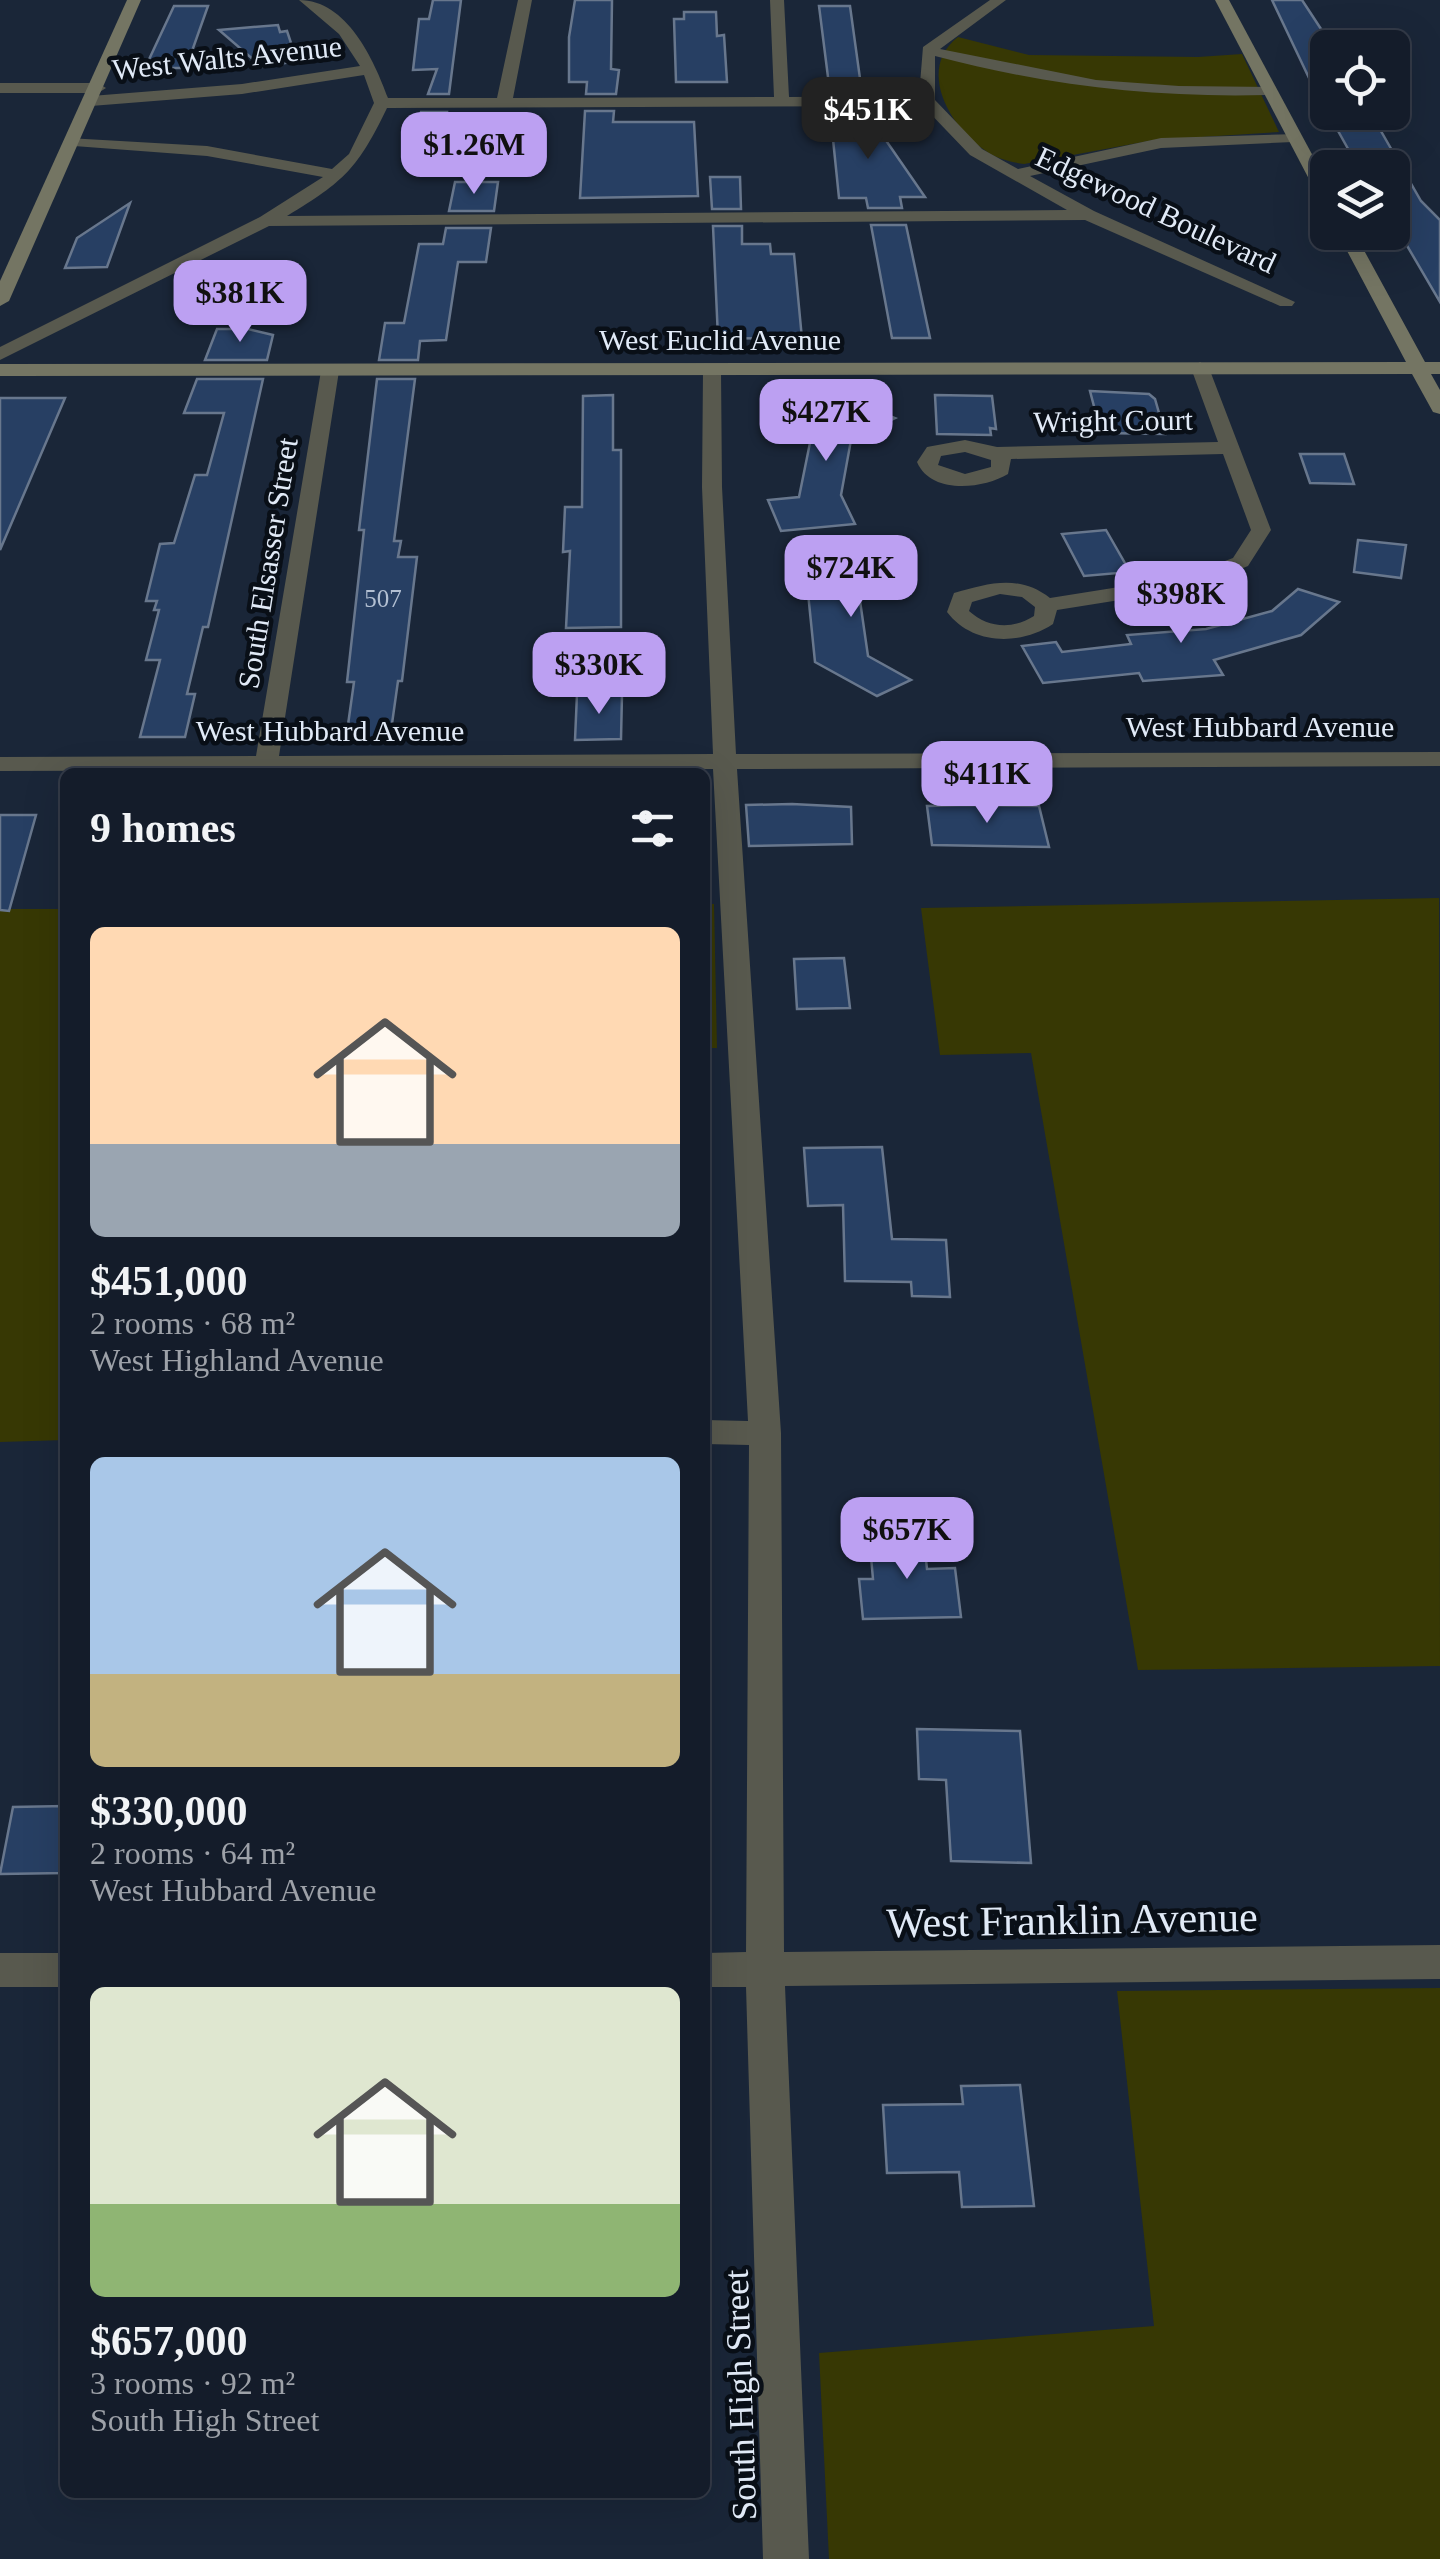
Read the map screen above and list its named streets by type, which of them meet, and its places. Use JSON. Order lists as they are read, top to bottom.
{
  "streets": {
    "street": [
      "West Walts Avenue",
      "Edgewood Boulevard",
      "West Euclid Avenue",
      "Wright Court",
      "South Elsasser Street",
      "West Hubbard Avenue",
      "West Franklin Avenue",
      "South High Street"
    ]
  },
  "crossings": [
    ["West Euclid Avenue", "South Elsasser Street"],
    ["West Euclid Avenue", "South High Street"],
    ["South Elsasser Street", "West Hubbard Avenue"],
    ["West Hubbard Avenue", "South High Street"],
    ["West Franklin Avenue", "South High Street"]
  ],
  "house_numbers": ["507"],
  "page": {
    "price": [
      "$451K",
      "$1.26M",
      "$381K",
      "$427K",
      "$724K",
      "$398K",
      "$330K",
      "$411K",
      "$657K"
    ],
    "heading": "9 homes",
    "list": [
      {
        "name": "$451,000",
        "note": "2 rooms · 68 m² · West Highland Avenue"
      },
      {
        "name": "$330,000",
        "note": "2 rooms · 64 m² · West Hubbard Avenue"
      },
      {
        "name": "$657,000",
        "note": "3 rooms · 92 m² · South High Street"
      }
    ]
  }
}
